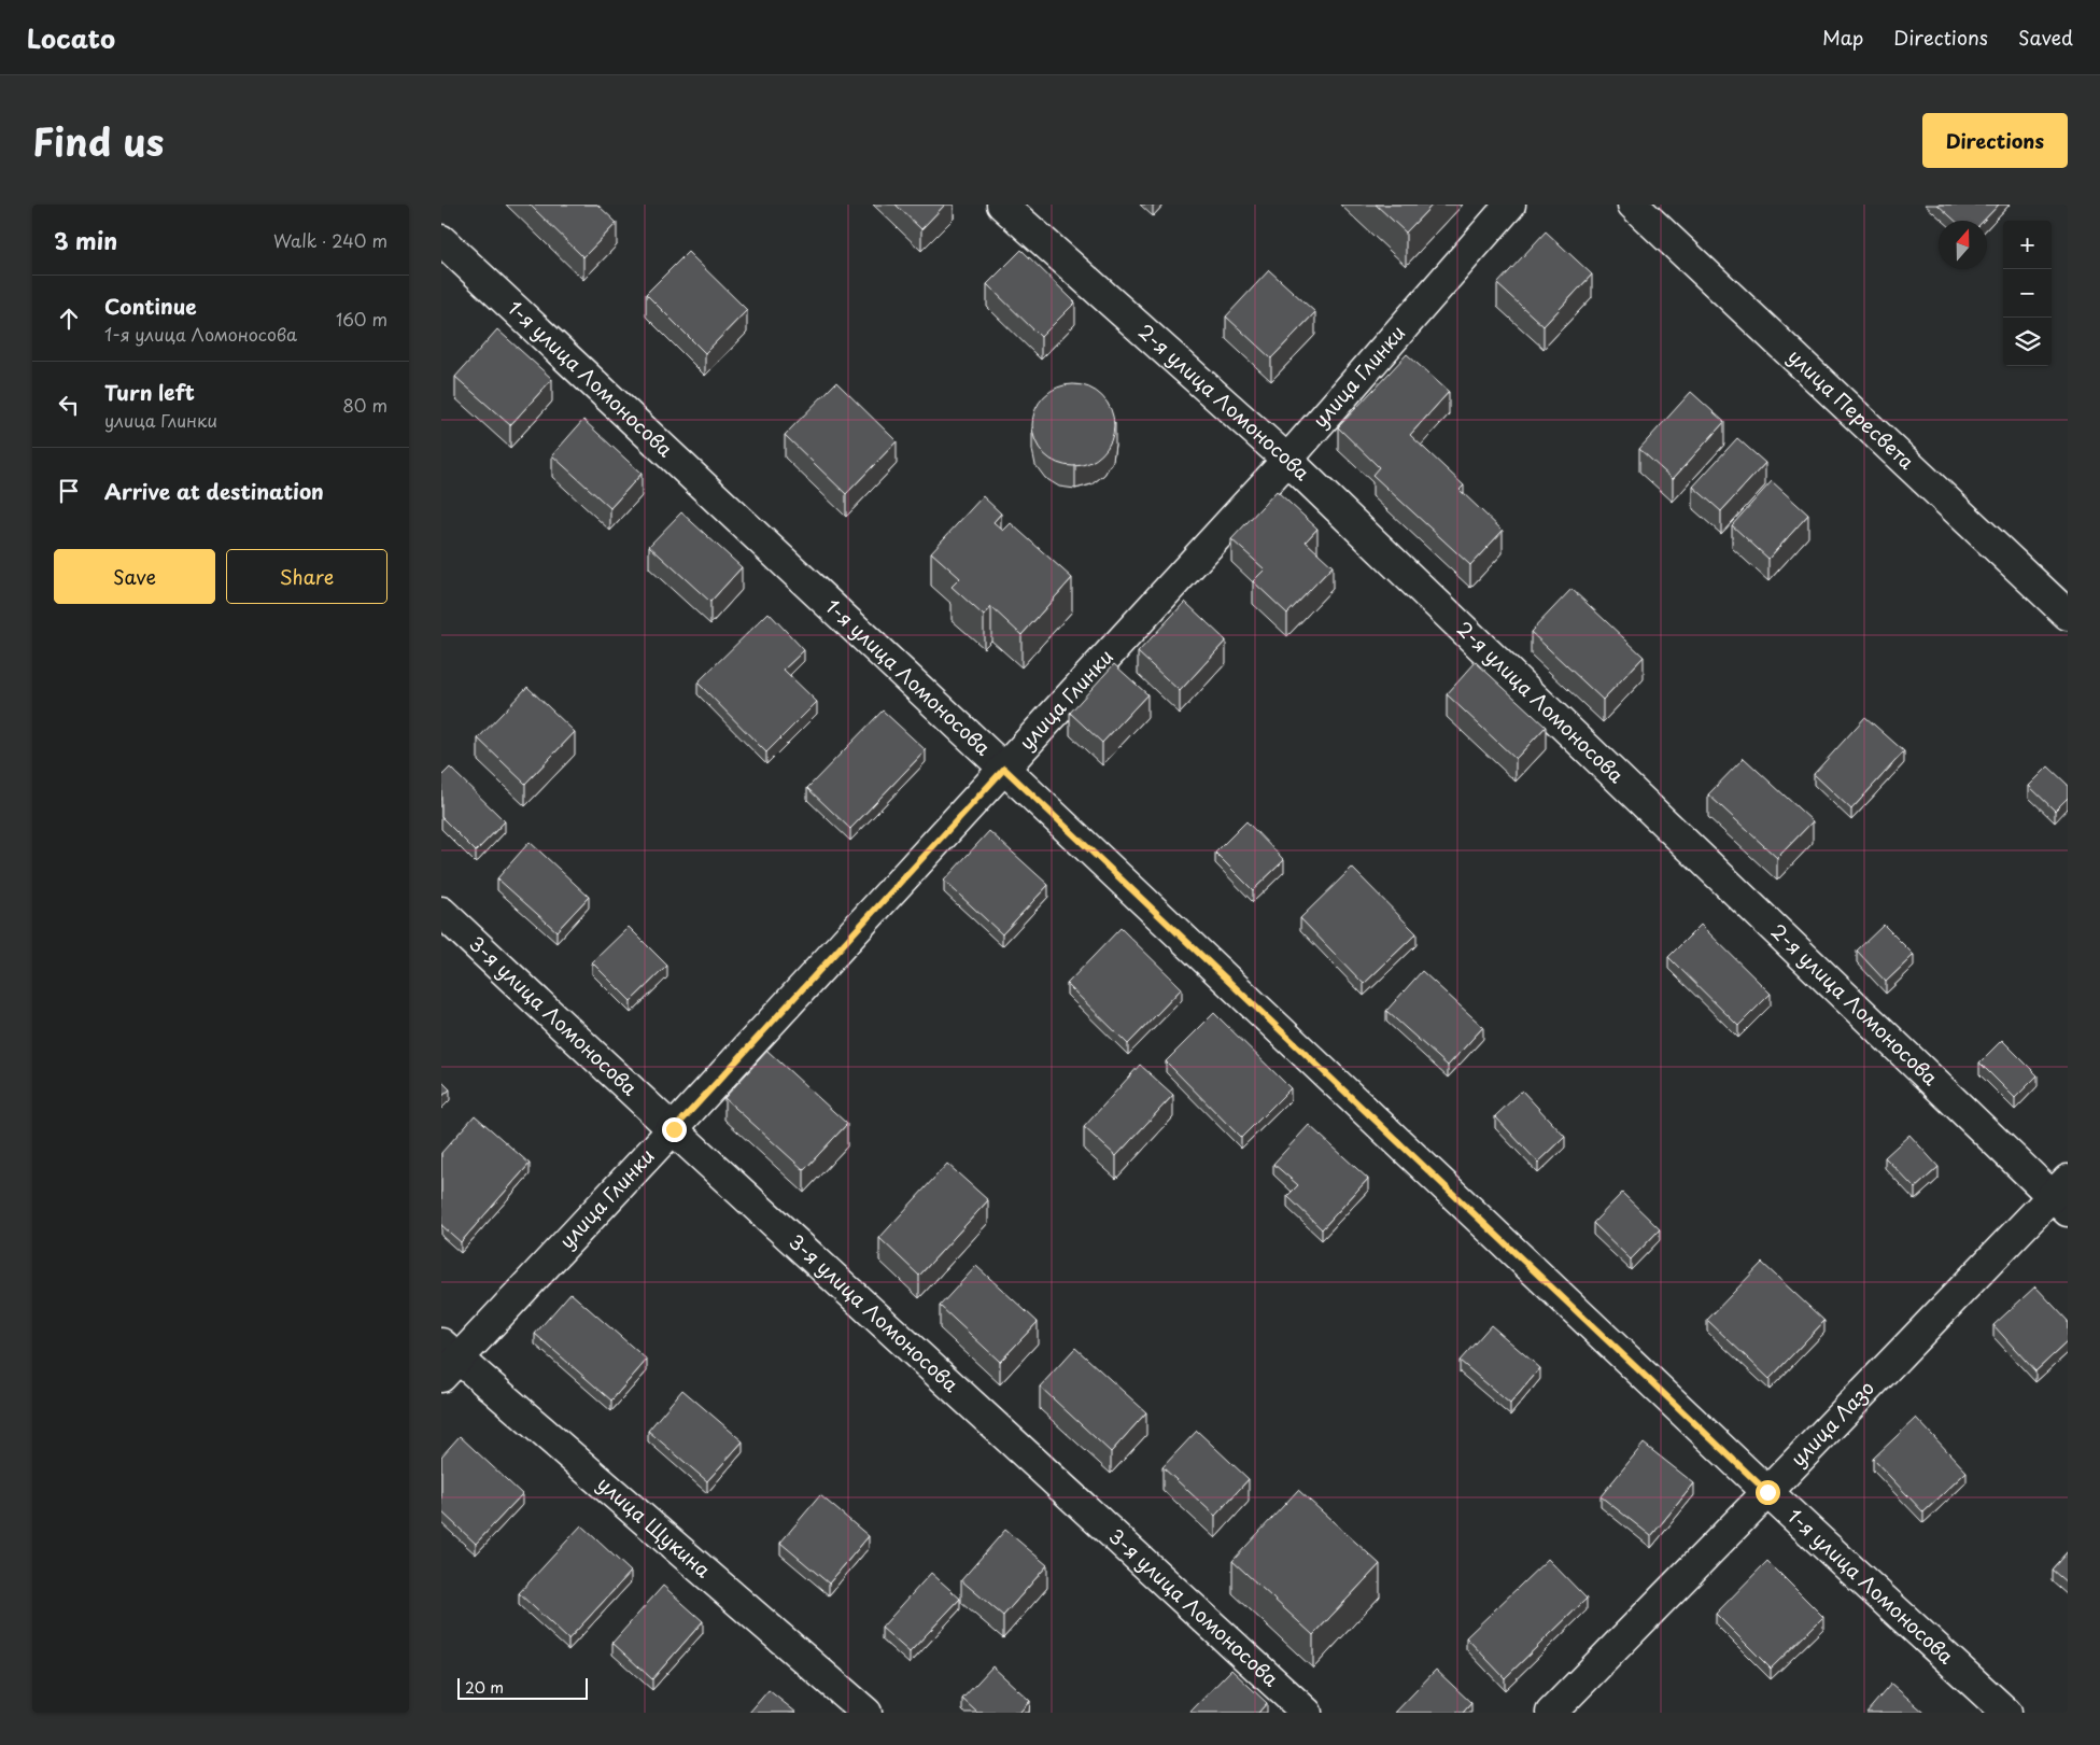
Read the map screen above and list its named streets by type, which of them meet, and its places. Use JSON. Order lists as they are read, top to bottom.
{
  "streets": {
    "street": [
      "улица Глинки",
      "1-я улица Ломоносова",
      "2-я улица Ломоносова",
      "улица Пересвета",
      "3-я улица Ломоносова",
      "улица Лазо",
      "улица Щукина"
    ]
  },
  "crossings": [
    ["улица Глинки", "1-я улица Ломоносова"],
    ["улица Глинки", "2-я улица Ломоносова"],
    ["улица Глинки", "3-я улица Ломоносова"],
    ["улица Глинки", "улица Щукина"],
    ["1-я улица Ломоносова", "улица Лазо"],
    ["2-я улица Ломоносова", "улица Лазо"]
  ],
  "scale_bar": "20 m",
  "north": "top",
  "page": {
    "header": "Locato",
    "nav": ["Map", "Directions", "Saved"],
    "title": "Find us",
    "buttons": [
      "Directions",
      ["Save", "Share"]
    ],
    "heading": ["3 min", "Walk · 240 m"],
    "map_buttons": ["+", "−"],
    "list": [
      ["Continue", "1-я улица Ломоносова", "160 m"],
      ["Turn left", "улица Глинки", "80 m"],
      "Arrive at destination"
    ],
    "scale": "20 m"
  }
}
